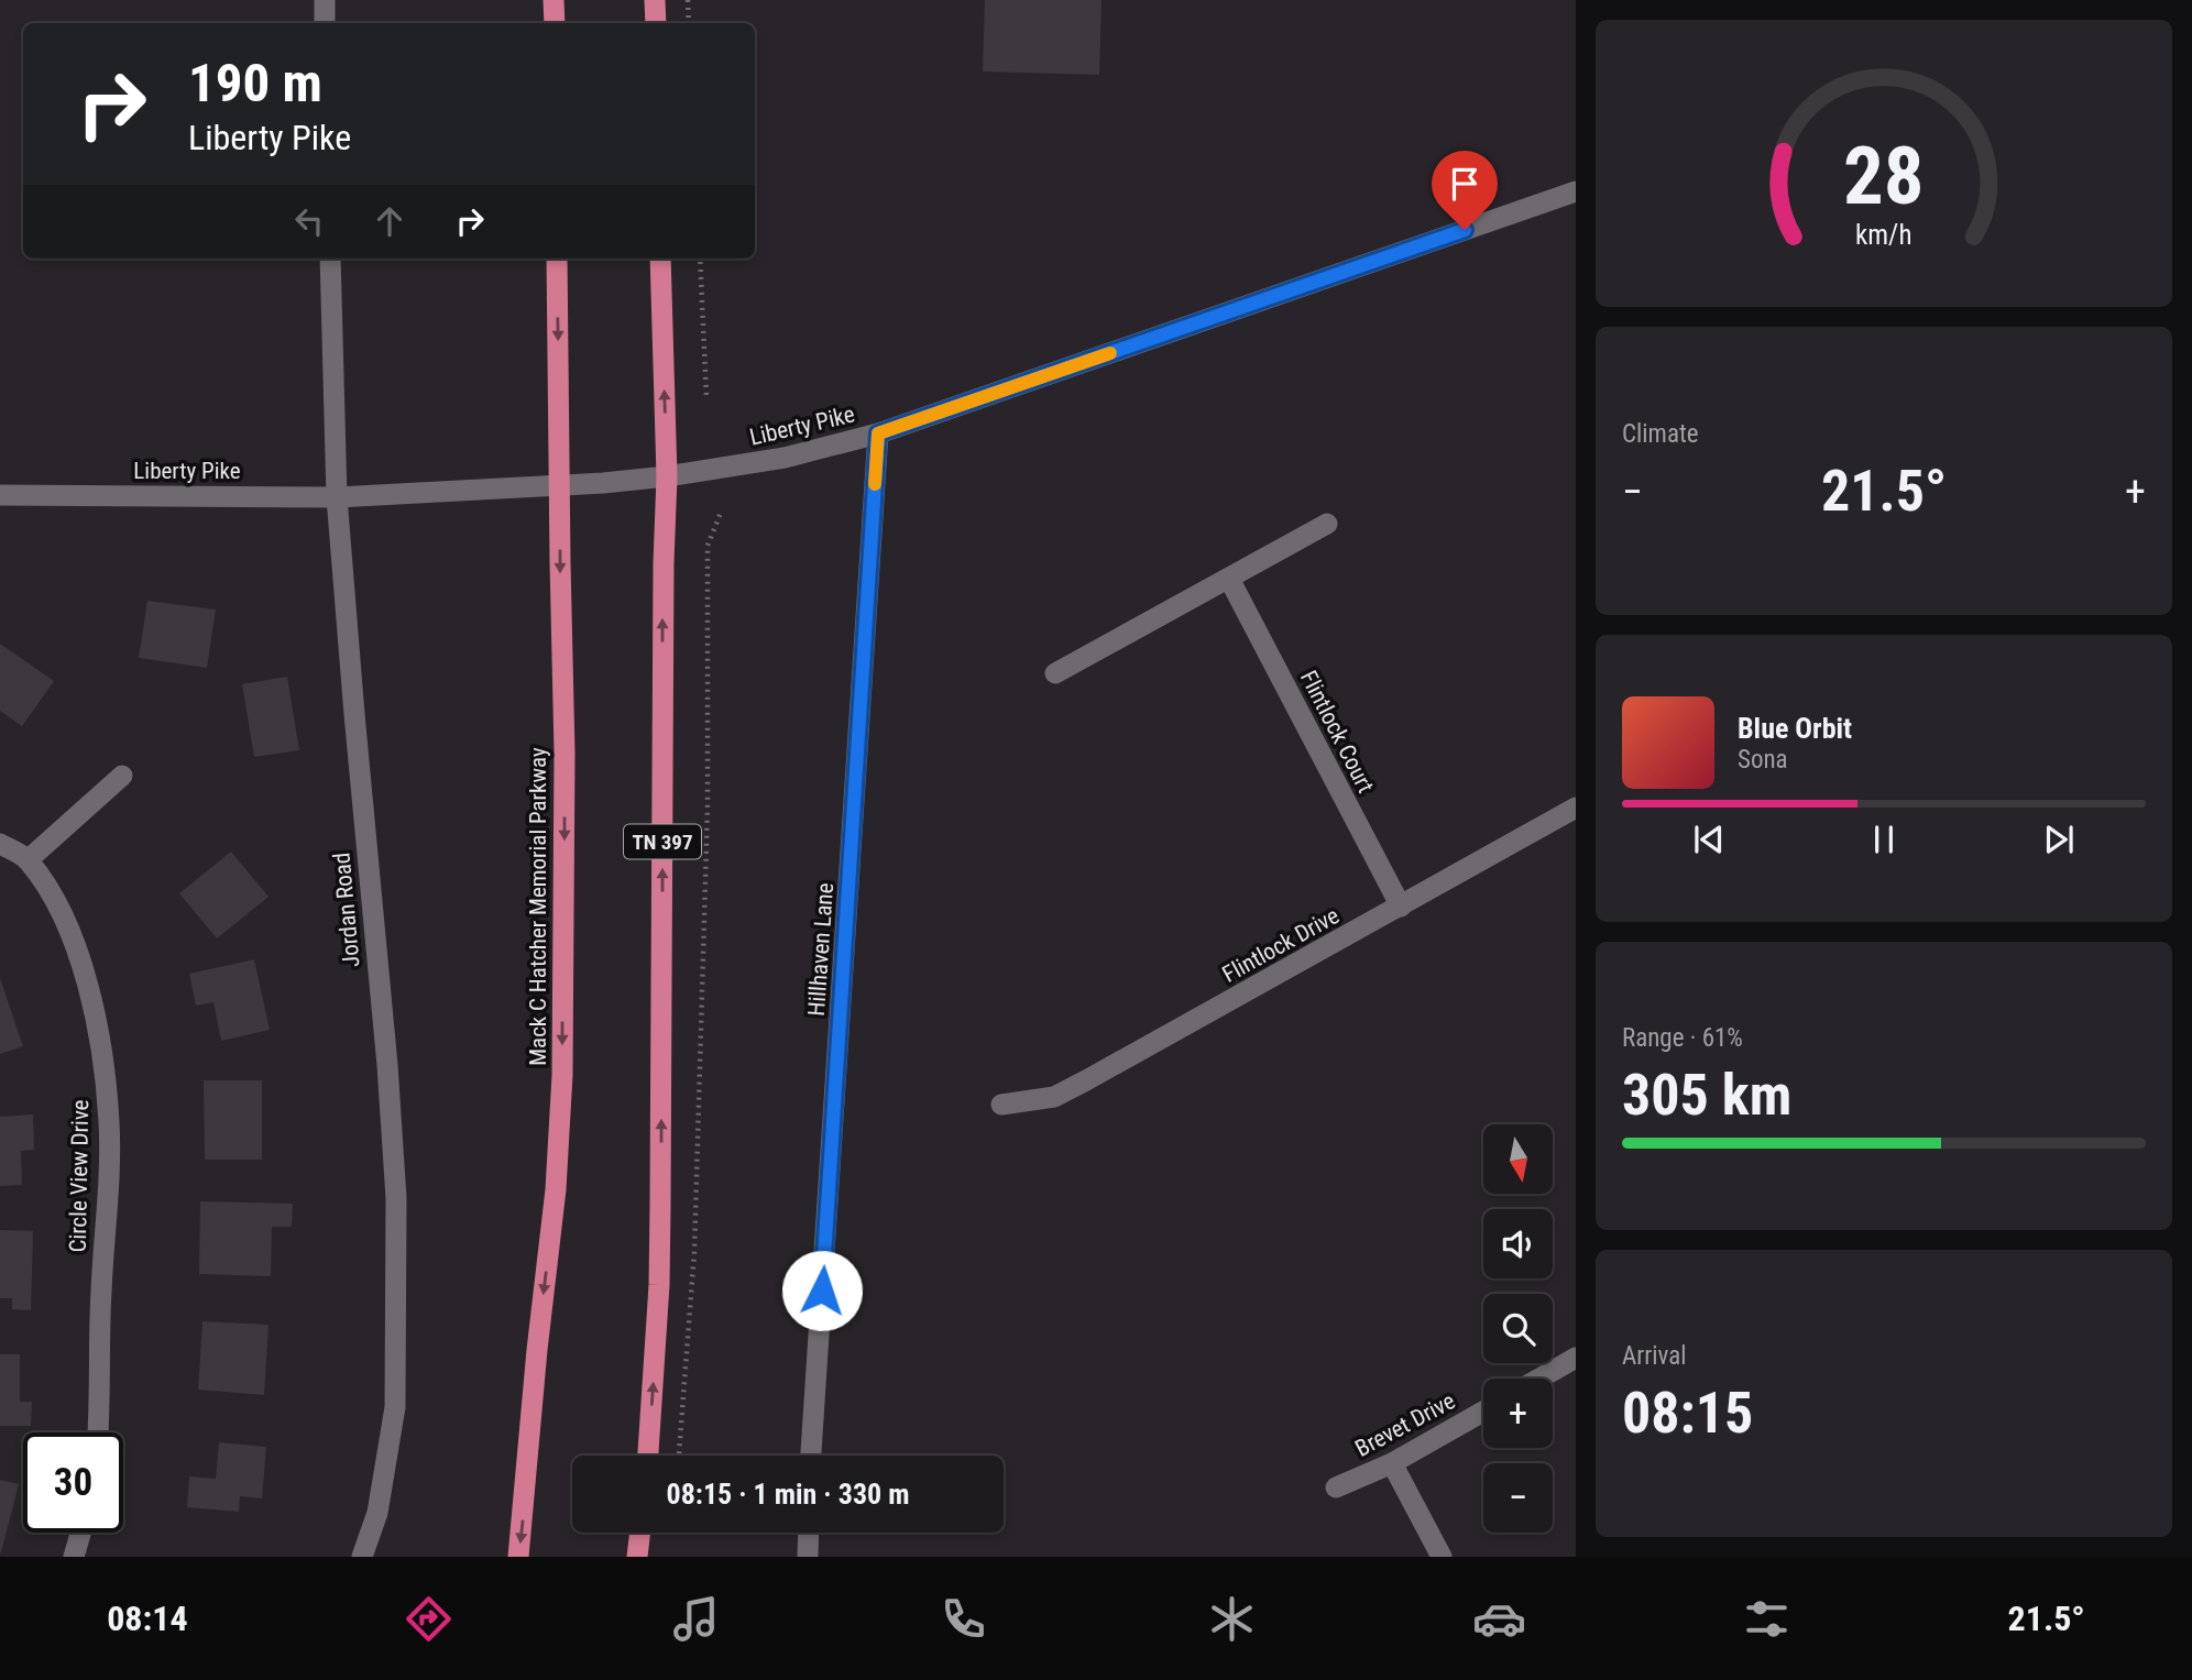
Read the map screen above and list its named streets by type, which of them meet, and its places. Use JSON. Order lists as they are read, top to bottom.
{
  "streets": {
    "highway": ["TN 397", "Mack C Hatcher Memorial Parkway"],
    "street": [
      "Liberty Pike",
      "Flintlock Court",
      "Jordan Road",
      "Flintlock Drive",
      "Hillhaven Lane",
      "Circle View Drive",
      "Brevet Drive"
    ]
  },
  "crossings": [
    ["Liberty Pike", "TN 397"],
    ["Liberty Pike", "Mack C Hatcher Memorial Parkway"],
    ["Liberty Pike", "Jordan Road"],
    ["Liberty Pike", "Hillhaven Lane"],
    ["Flintlock Court", "Flintlock Drive"]
  ],
  "north": "bottom",
  "page": {
    "turn": ["190 m", "Liberty Pike"],
    "tile": [
      "Climate",
      ["Range · 61%", "305 km"],
      ["Arrival", "08:15"]
    ],
    "heat": ["−", "21.5°", "+"],
    "song": ["Blue Orbit", "Sona"],
    "map_buttons": ["+", "−"],
    "limit": "30",
    "trip": "08:15 · 1 min · 330 m",
    "tabs": ["08:14", "21.5°"],
    "gauge": ["28", "km/h"]
  }
}
